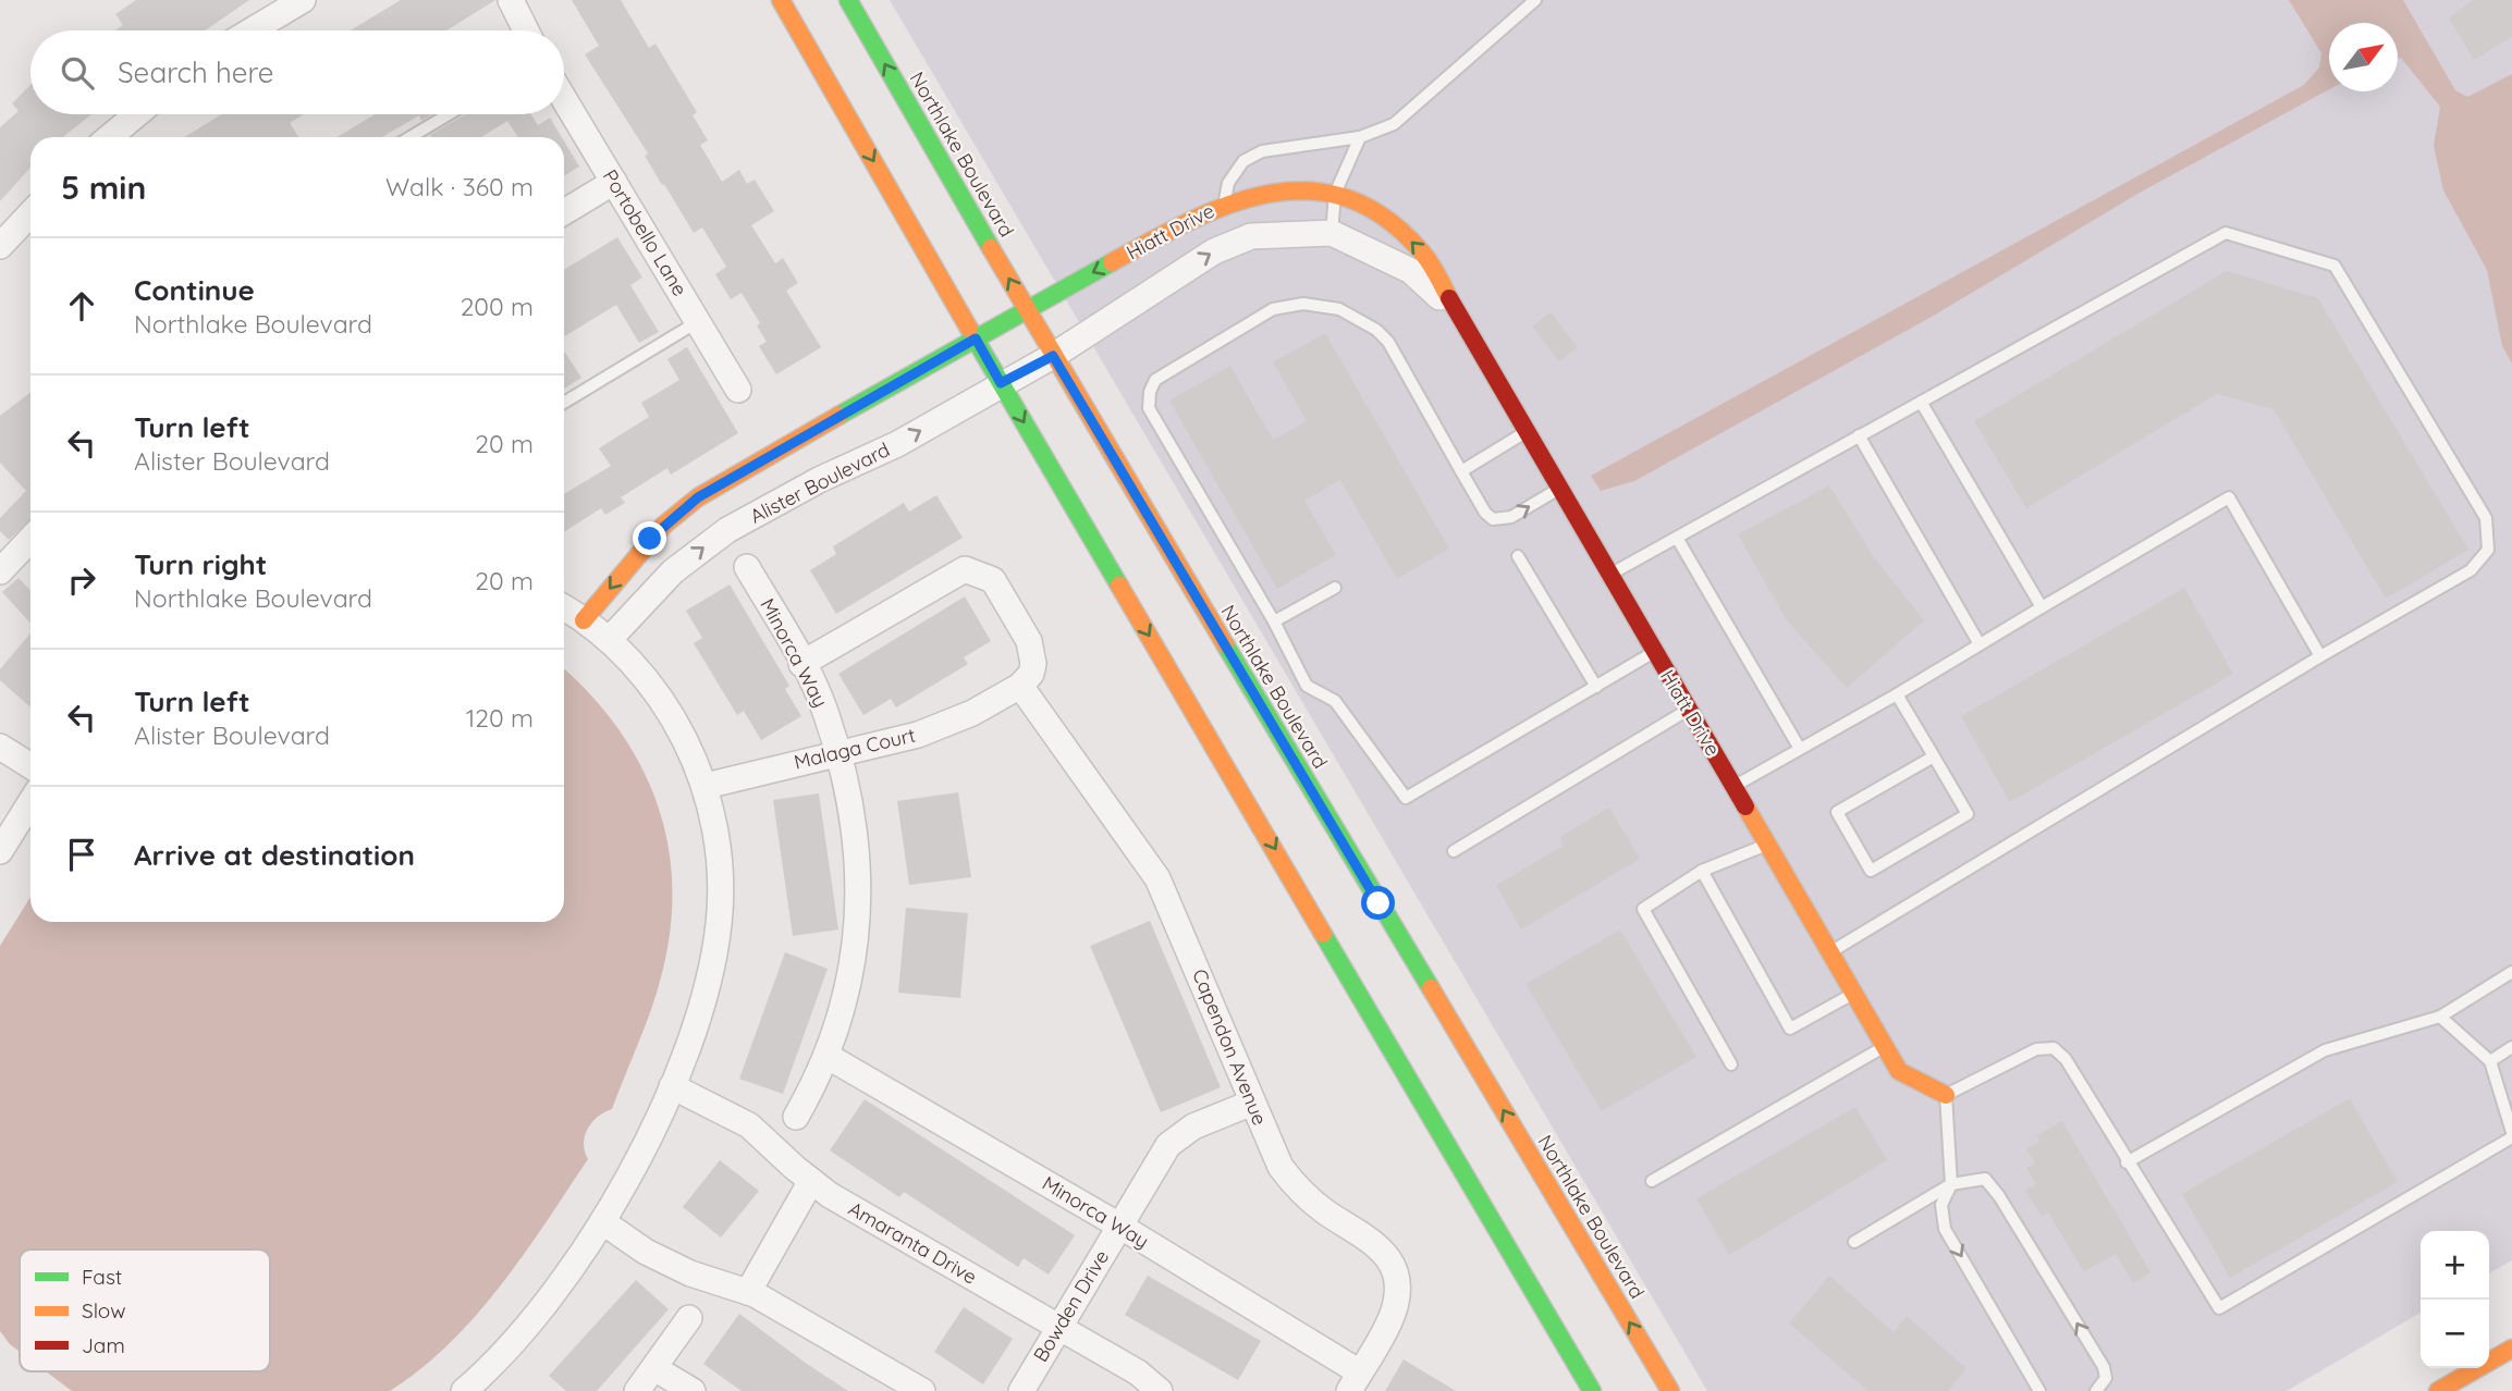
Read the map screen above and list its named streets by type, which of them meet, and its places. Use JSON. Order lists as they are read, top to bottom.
{
  "streets": {
    "main road": ["Northlake Boulevard", "Hiatt Drive"],
    "street": [
      "Portobello Lane",
      "Alister Boulevard",
      "Minorca Way",
      "Malaga Court",
      "Capendon Avenue",
      "Amaranta Drive",
      "Bowden Drive"
    ]
  },
  "crossings": [
    ["Northlake Boulevard", "Hiatt Drive"],
    ["Northlake Boulevard", "Alister Boulevard"],
    ["Hiatt Drive", "Alister Boulevard"],
    ["Minorca Way", "Malaga Court"],
    ["Minorca Way", "Capendon Avenue"],
    ["Minorca Way", "Bowden Drive"],
    ["Malaga Court", "Capendon Avenue"],
    ["Capendon Avenue", "Bowden Drive"],
    ["Amaranta Drive", "Bowden Drive"]
  ],
  "one_way": ["Alister Boulevard"],
  "legend": ["Fast", "Slow", "Jam"],
  "north": "top right",
  "page": {
    "search": "Search here",
    "heading": ["5 min", "Walk · 360 m"],
    "list": [
      ["Continue", "Northlake Boulevard", "200 m"],
      ["Turn left", "Alister Boulevard", "20 m"],
      ["Turn right", "Northlake Boulevard", "20 m"],
      ["Turn left", "Alister Boulevard", "120 m"],
      "Arrive at destination"
    ],
    "map_buttons": ["+", "−"]
  }
}
